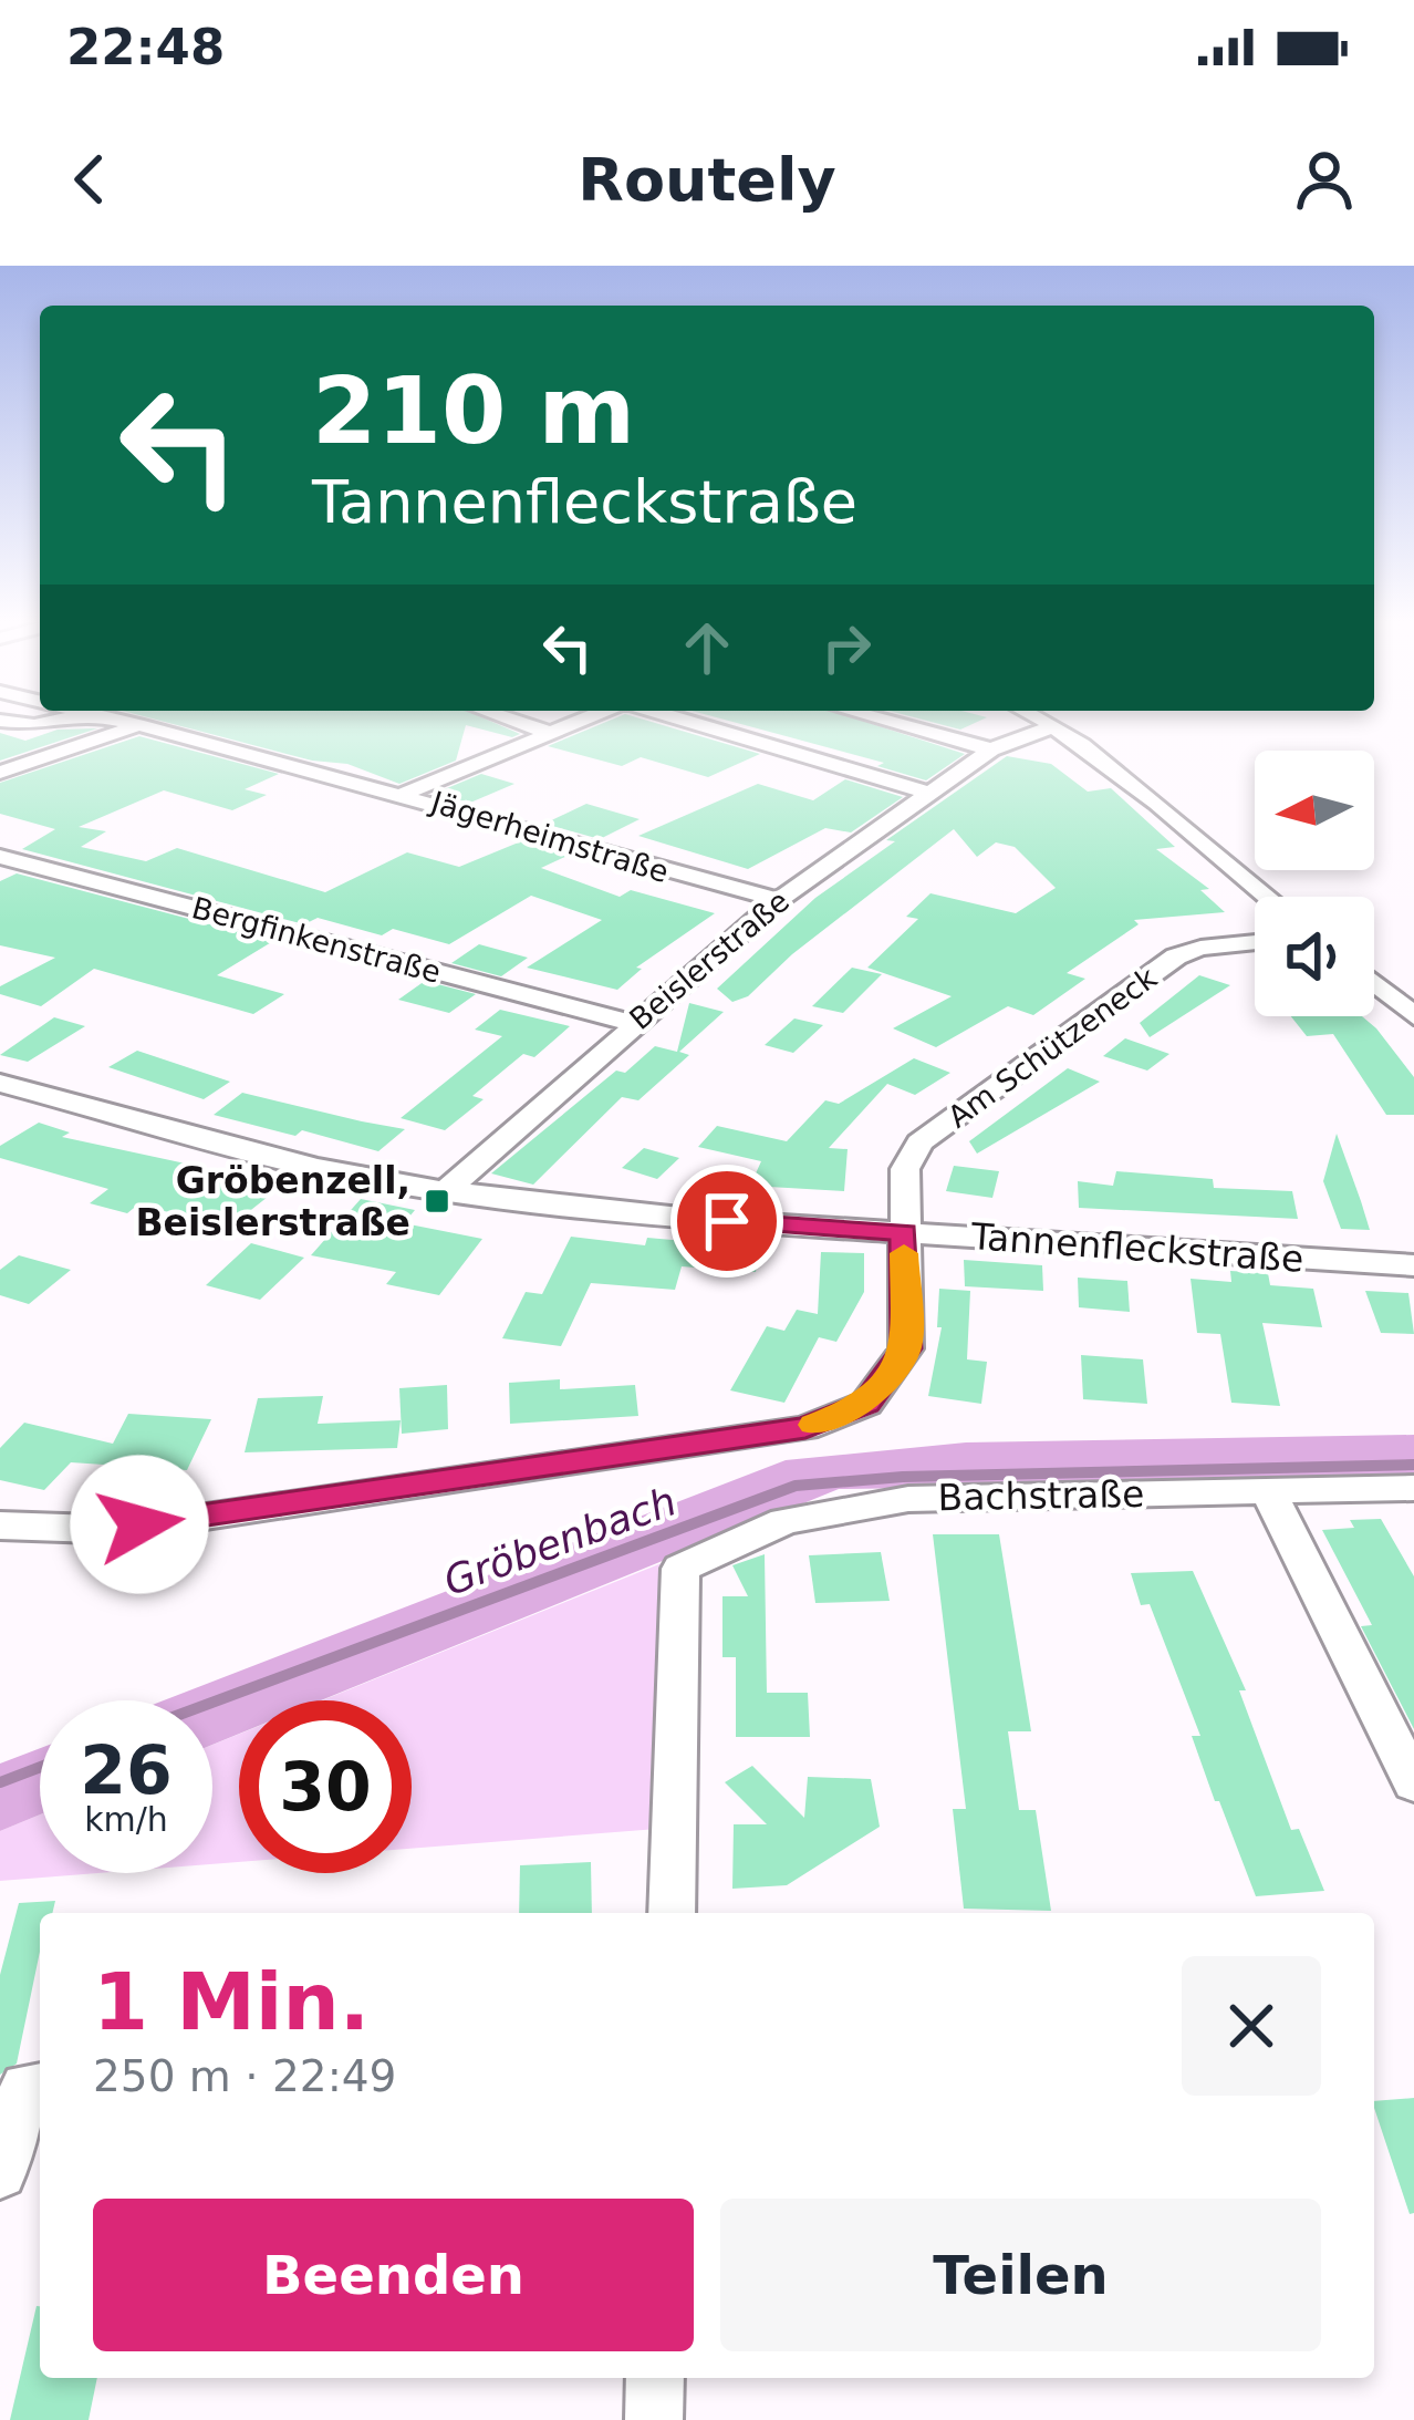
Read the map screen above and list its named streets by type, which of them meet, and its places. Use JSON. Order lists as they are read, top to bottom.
{
  "streets": {
    "street": [
      "Jägerheimstraße",
      "Bergfinkenstraße",
      "Beislerstraße",
      "Am Schützeneck",
      "Tannenfleckstraße",
      "Bachstraße"
    ]
  },
  "crossings": [
    ["Jägerheimstraße", "Beislerstraße"],
    ["Bergfinkenstraße", "Beislerstraße"],
    ["Beislerstraße", "Tannenfleckstraße"],
    ["Am Schützeneck", "Tannenfleckstraße"]
  ],
  "water": ["Gröbenbach"],
  "places": {
    "transit": ["Gröbenzell, Beislerstraße"]
  },
  "north": "left",
  "page": {
    "status": "22:48",
    "header": "Routely",
    "turn": ["210 m", "Tannenfleckstraße"],
    "speed": "26 km/h",
    "limit": "30",
    "heading": ["1 Min.", "250 m · 22:49"],
    "buttons": ["Beenden", "Teilen"]
  }
}
